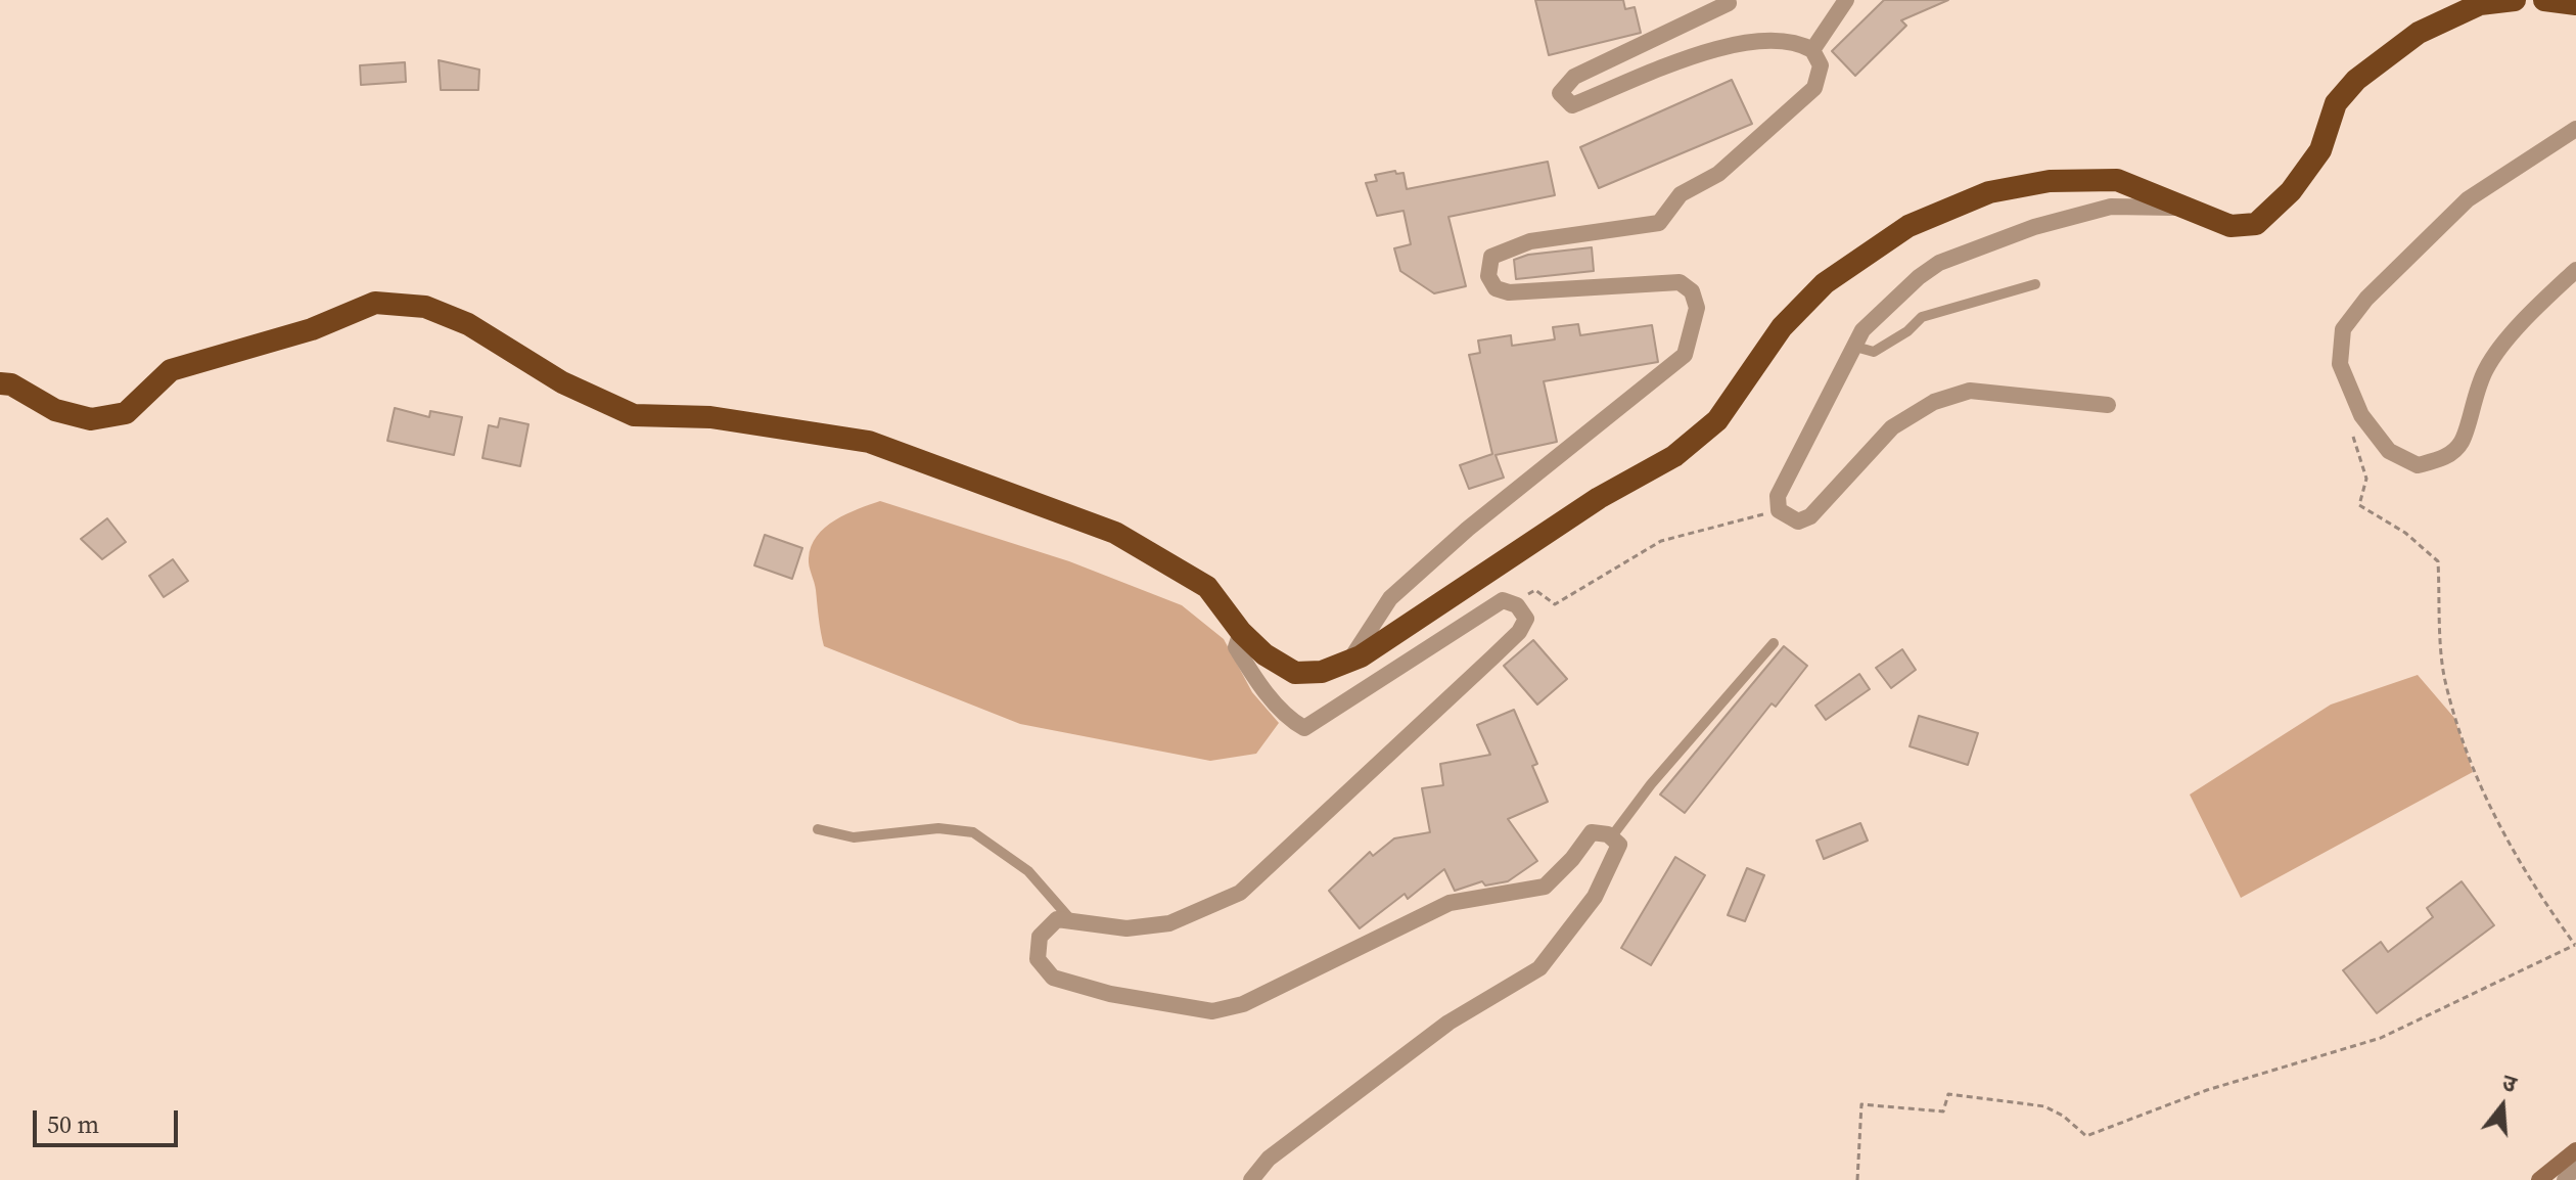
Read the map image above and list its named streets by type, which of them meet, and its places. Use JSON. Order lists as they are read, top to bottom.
{
  "scale_bar": "50 m",
  "north": "top"
}
